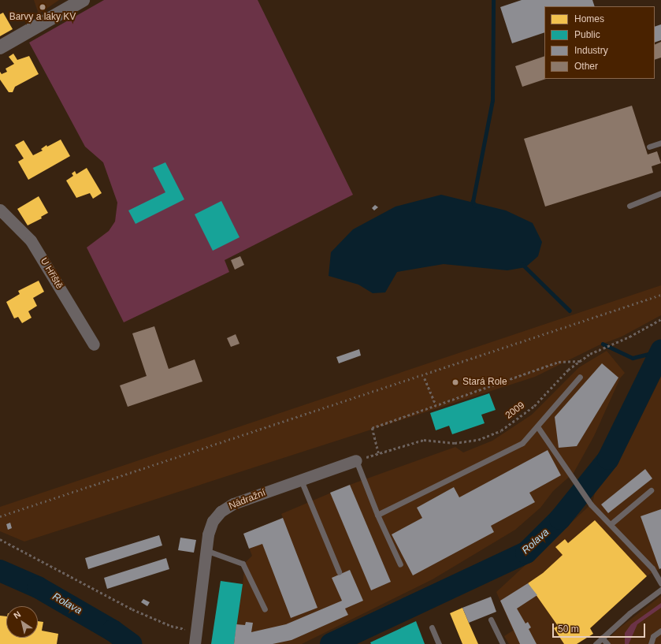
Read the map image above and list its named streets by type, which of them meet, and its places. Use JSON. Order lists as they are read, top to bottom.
{
  "streets": {
    "street": ["U Hřiště", "Nádražní"],
    "path": ["2009"]
  },
  "crossings": [
    ["2009", "Nádražní"]
  ],
  "water": ["Rolava"],
  "places": ["Barvy a laky KV", "Stará Role"],
  "legend": [
    "Homes",
    "Public",
    "Industry",
    "Other"
  ],
  "scale_bar": "50 m",
  "north": "top left"
}
